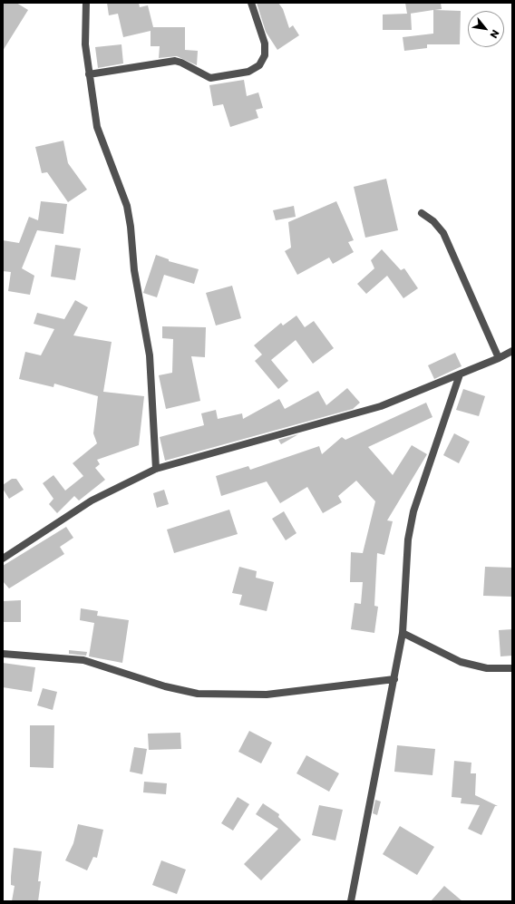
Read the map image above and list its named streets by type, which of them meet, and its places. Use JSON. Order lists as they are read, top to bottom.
{
  "north": "bottom right"
}
